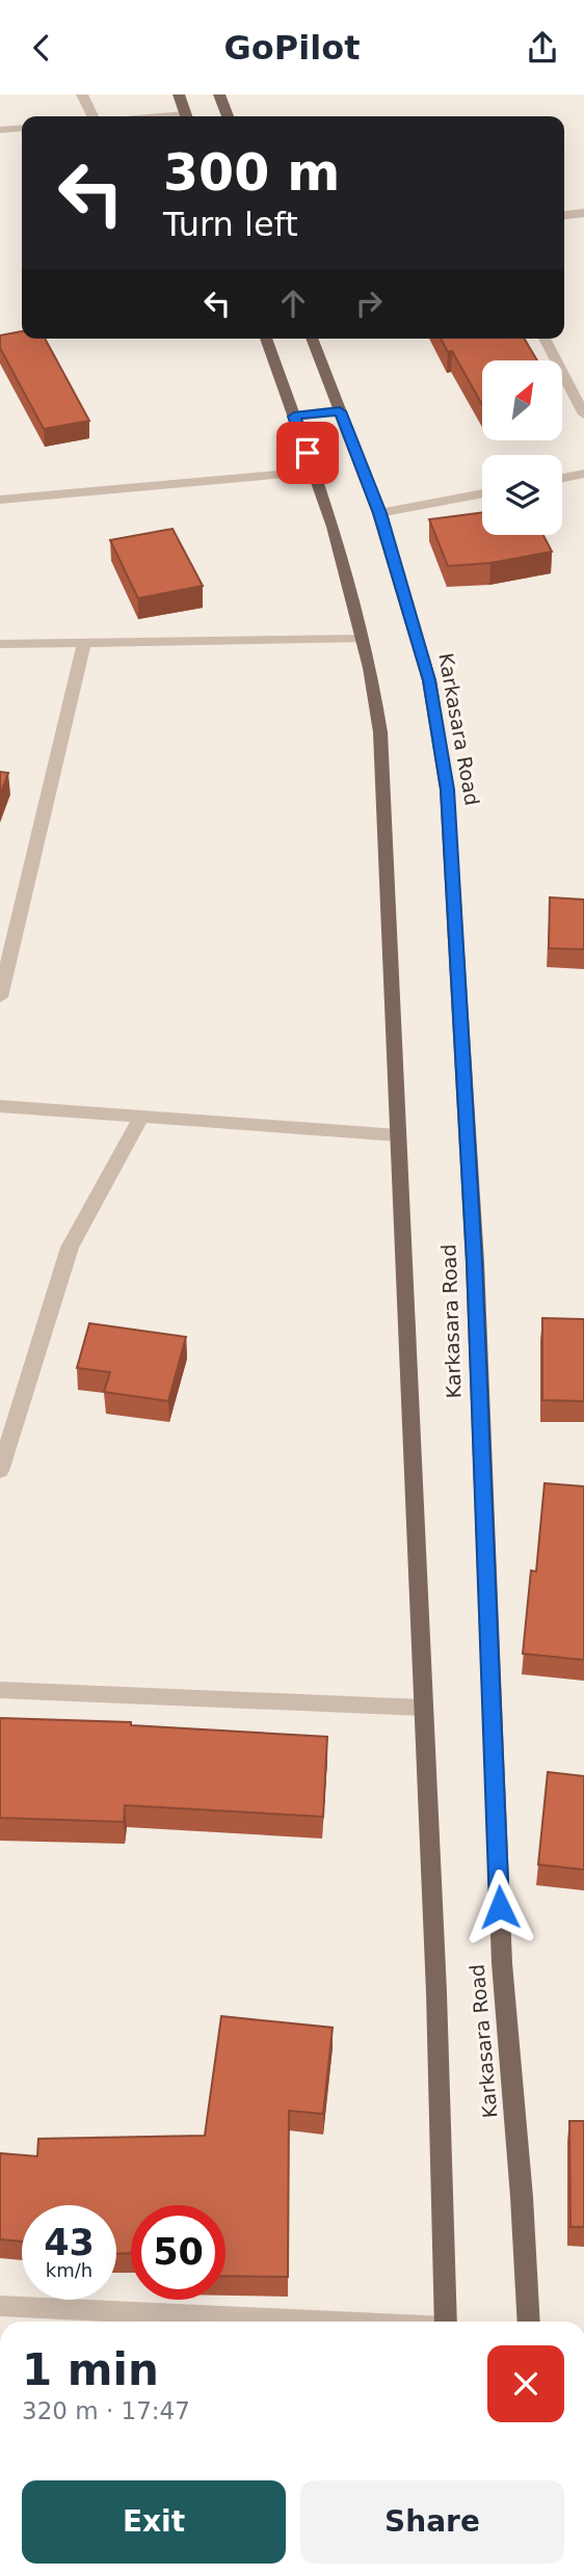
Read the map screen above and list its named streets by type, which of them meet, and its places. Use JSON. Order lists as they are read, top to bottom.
{
  "streets": {
    "main road": ["Karkasara Road"]
  },
  "north": "top right",
  "page": {
    "header": "GoPilot",
    "turn": ["300 m", "Turn left"],
    "speed": "43 km/h",
    "limit": "50",
    "heading": ["1 min", "320 m · 17:47"],
    "buttons": ["Exit", "Share"]
  }
}
